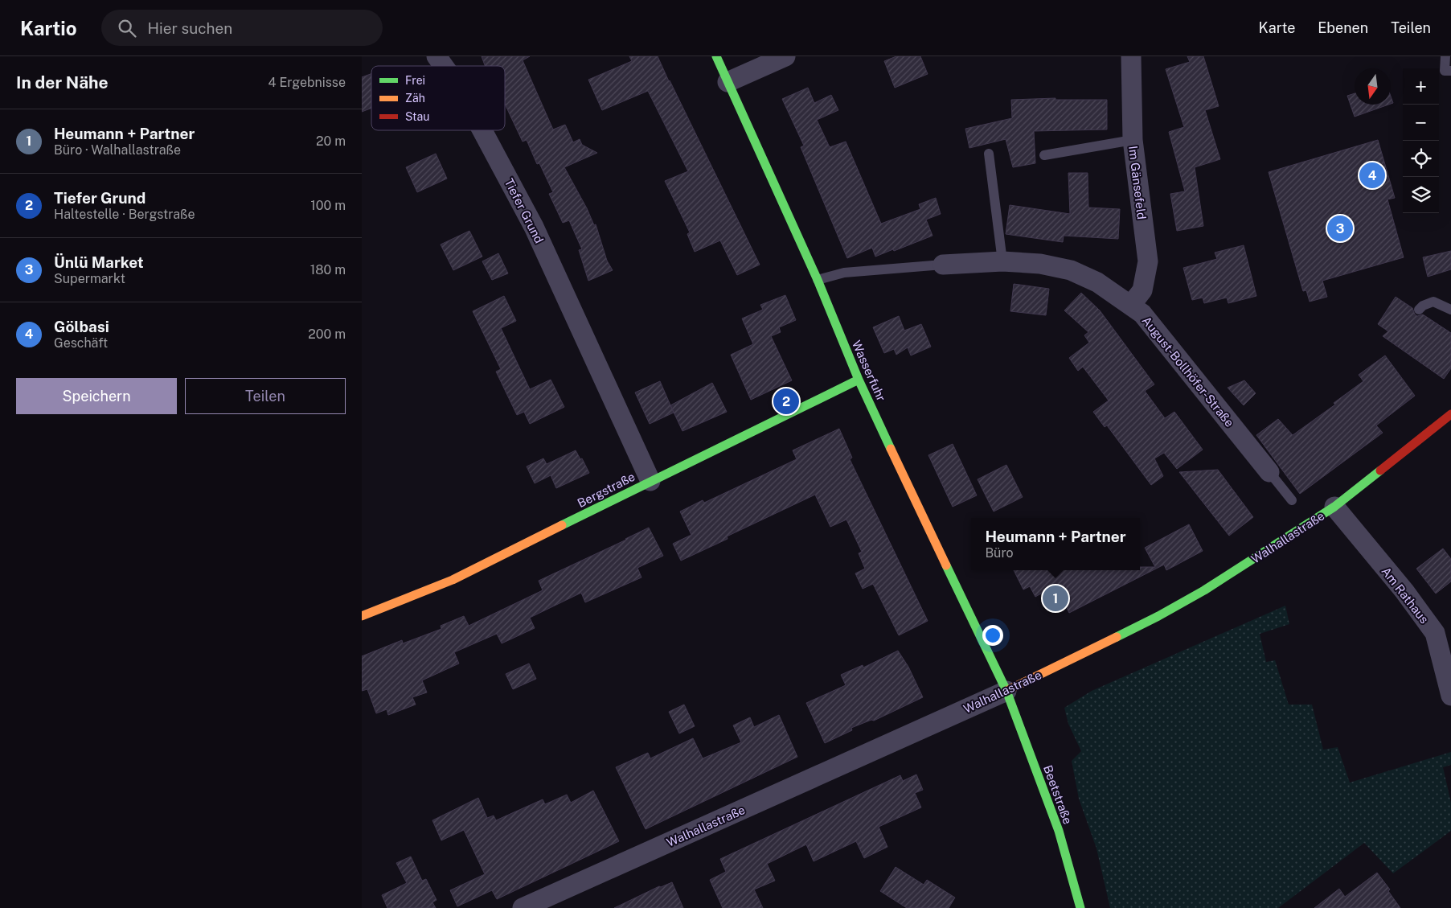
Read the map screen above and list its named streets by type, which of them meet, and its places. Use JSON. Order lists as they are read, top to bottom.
{
  "streets": {
    "main road": [
      "Wasserfuhr",
      "Bergstraße",
      "Walhallastraße",
      "Beetstraße"
    ],
    "street": [
      "Im Gänsefeld",
      "Tiefer Grund",
      "August-Bollhöfer-Straße",
      "Am Rathaus"
    ]
  },
  "crossings": [
    ["Im Gänsefeld", "August-Bollhöfer-Straße"],
    ["Tiefer Grund", "Bergstraße"],
    ["Wasserfuhr", "Bergstraße"],
    ["Wasserfuhr", "Walhallastraße"],
    ["Wasserfuhr", "Beetstraße"],
    ["Walhallastraße", "Am Rathaus"],
    ["Walhallastraße", "Beetstraße"]
  ],
  "legend": ["Frei", "Zäh", "Stau"],
  "north": "bottom",
  "page": {
    "header": "Kartio",
    "search": "Hier suchen",
    "nav": ["Karte", "Ebenen", "Teilen"],
    "heading": ["In der Nähe", "4 Ergebnisse"],
    "map_buttons": ["+", "−"],
    "list": [
      {
        "mark": "1",
        "name": "Heumann + Partner",
        "note": "Büro · Walhallastraße",
        "value": "20 m"
      },
      {
        "mark": "2",
        "name": "Tiefer Grund",
        "note": "Haltestelle · Bergstraße",
        "value": "100 m"
      },
      {
        "mark": "3",
        "name": "Ünlü Market",
        "note": "Supermarkt",
        "value": "180 m"
      },
      {
        "mark": "4",
        "name": "Gölbasi",
        "note": "Geschäft",
        "value": "200 m"
      }
    ],
    "pins": [
      "4",
      "3",
      "2",
      "1"
    ],
    "buttons": ["Speichern", "Teilen"],
    "popup": ["Heumann + Partner", "Büro"]
  }
}
